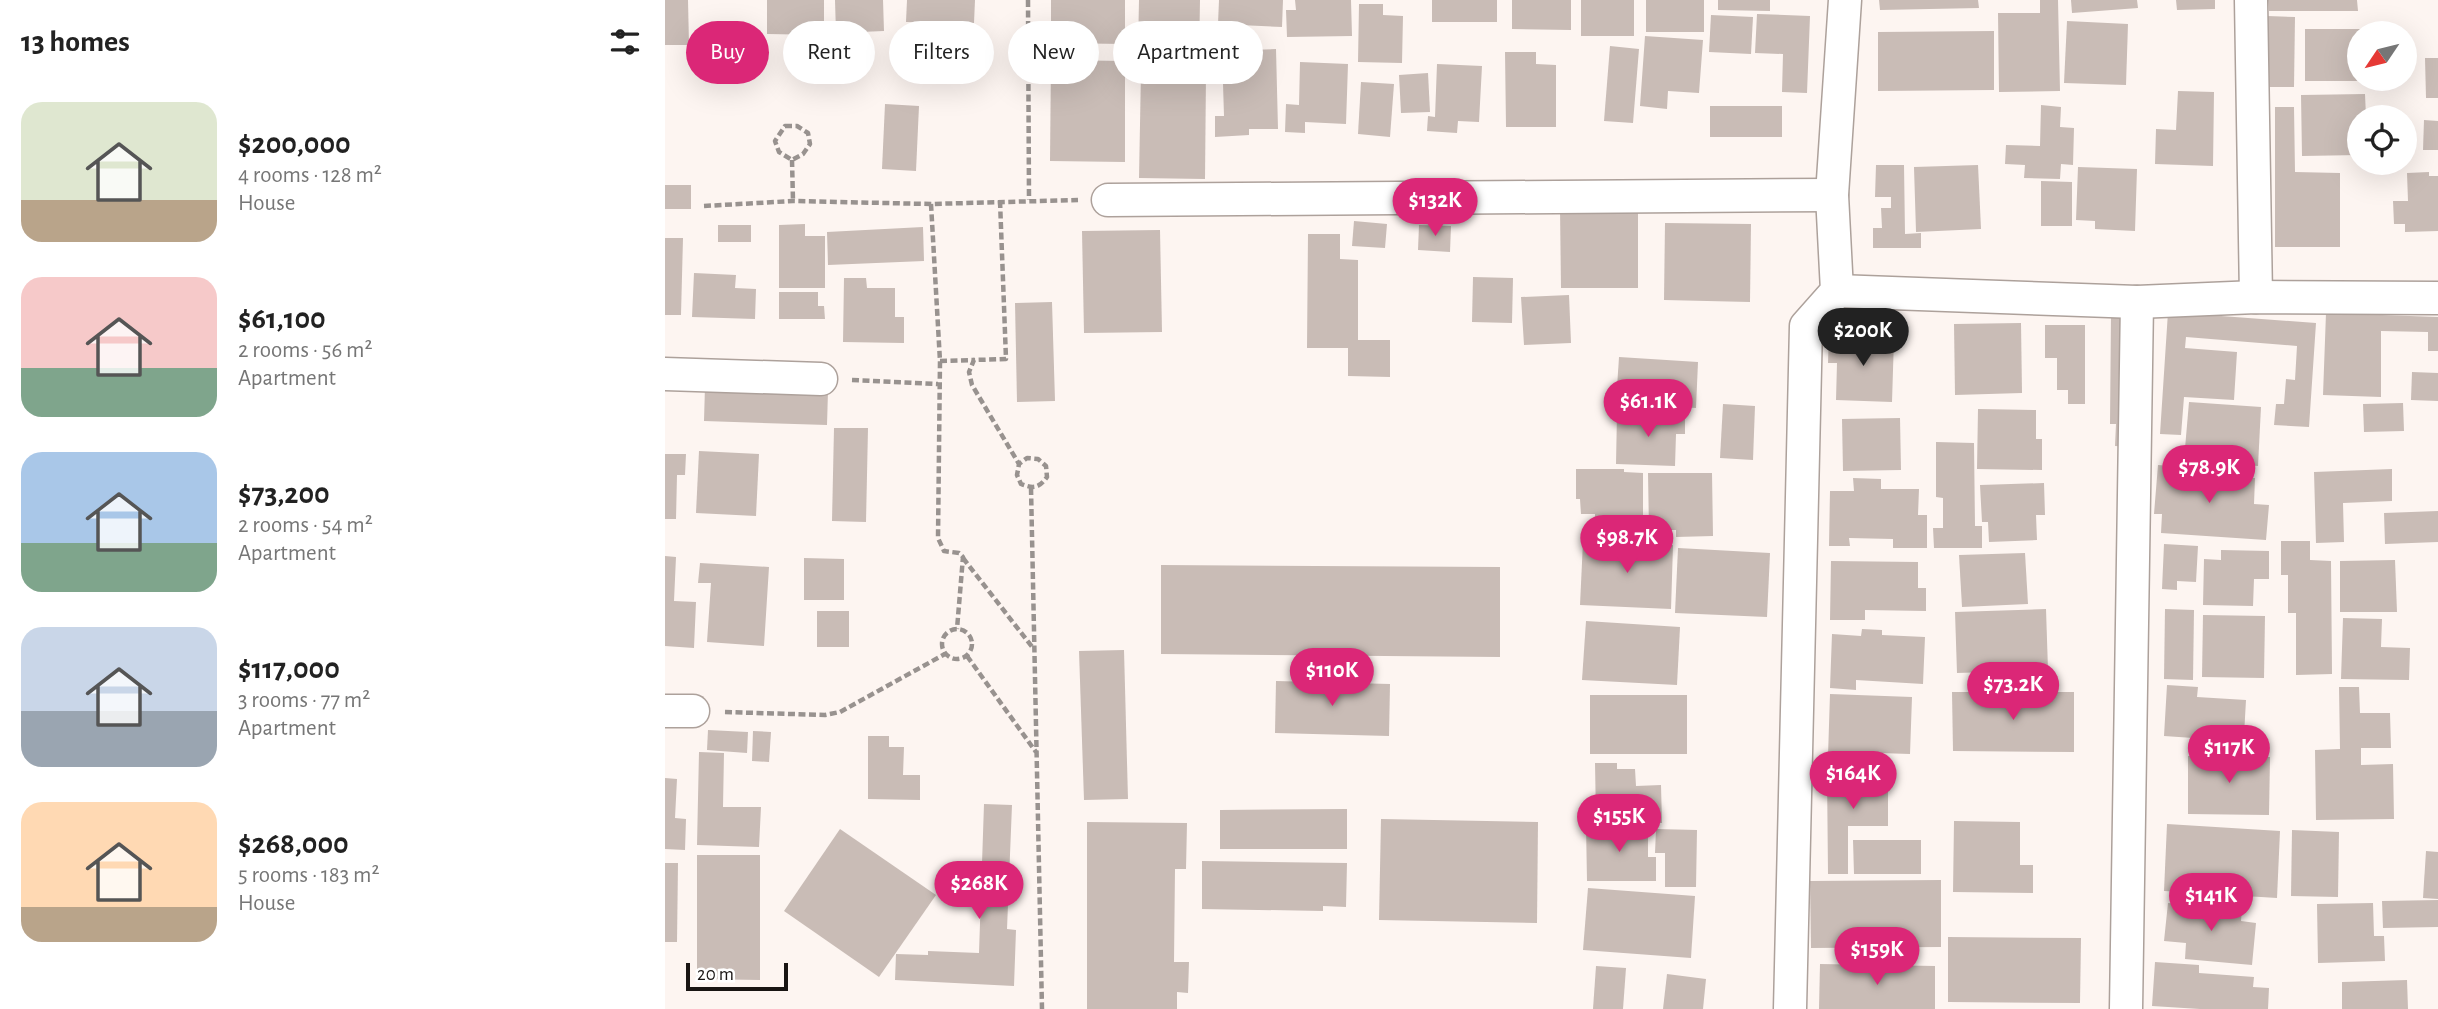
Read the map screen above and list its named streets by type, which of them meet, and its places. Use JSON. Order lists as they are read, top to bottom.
{
  "scale_bar": "20 m",
  "north": "bottom left",
  "page": {
    "heading": "13 homes",
    "chip": [
      "Buy",
      "Rent",
      "Filters",
      "New",
      "Apartment"
    ],
    "list": [
      {
        "name": "$200,000",
        "note": "4 rooms · 128 m² · House"
      },
      {
        "name": "$61,100",
        "note": "2 rooms · 56 m² · Apartment"
      },
      {
        "name": "$73,200",
        "note": "2 rooms · 54 m² · Apartment"
      },
      {
        "name": "$117,000",
        "note": "3 rooms · 77 m² · Apartment"
      },
      {
        "name": "$268,000",
        "note": "5 rooms · 183 m² · House"
      }
    ],
    "price": [
      "$132K",
      "$200K",
      "$61.1K",
      "$78.9K",
      "$98.7K",
      "$110K",
      "$73.2K",
      "$117K",
      "$164K",
      "$155K",
      "$268K",
      "$141K",
      "$159K"
    ],
    "scale": "20 m"
  }
}
